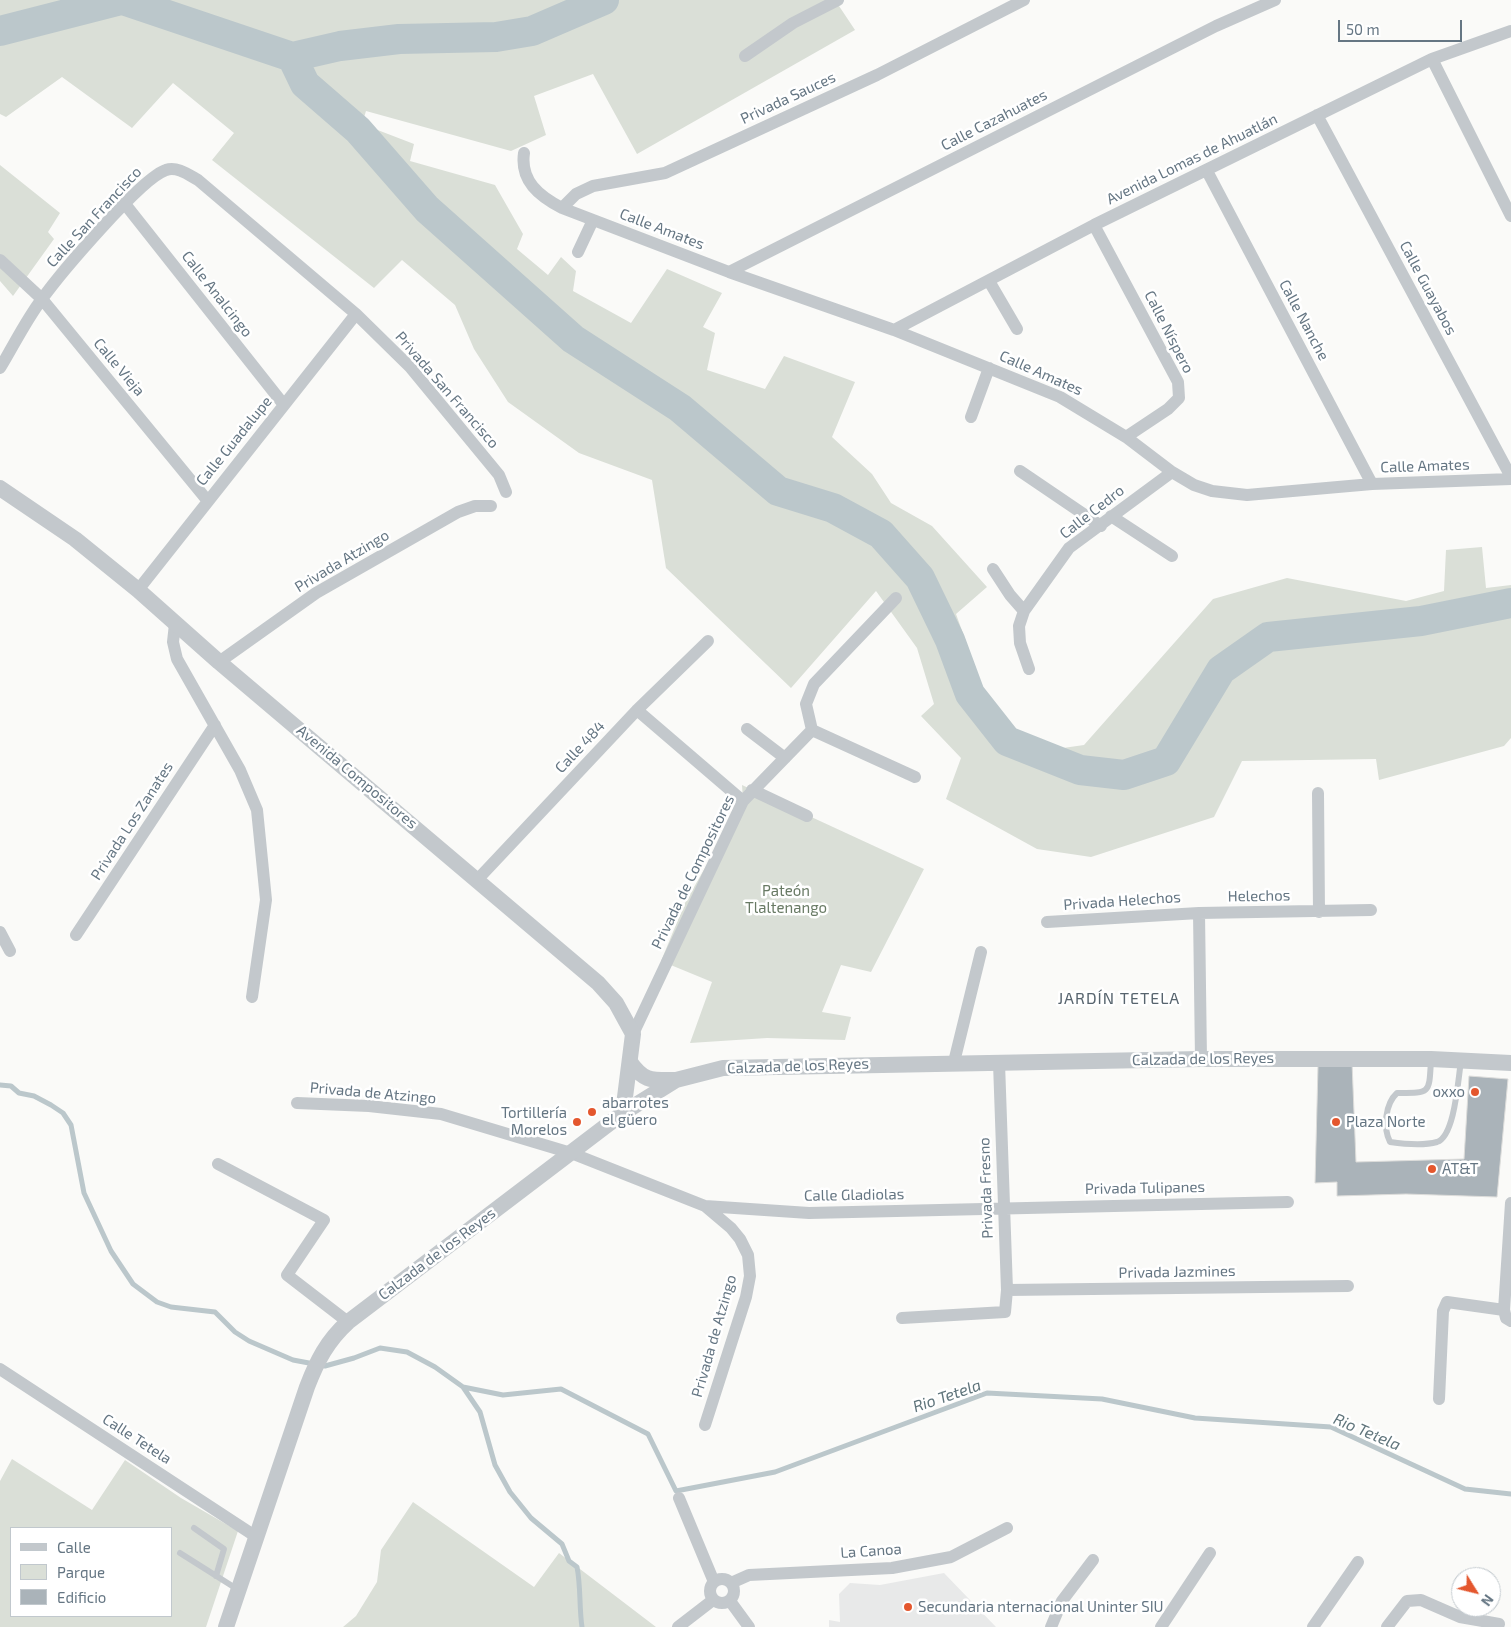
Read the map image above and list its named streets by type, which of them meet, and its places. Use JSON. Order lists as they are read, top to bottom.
{
  "streets": {
    "street": [
      "Privada Sauces",
      "Calle Cazahuates",
      "Avenida Lomas de Ahuatlán",
      "Calle San Francisco",
      "Calle Amates",
      "Calle Guayabos",
      "Calle Analcingo",
      "Calle Nanche",
      "Calle Níspero",
      "Calle Vieja",
      "Privada San Francisco",
      "Calle Guadalupe",
      "Calle Cedro",
      "Privada Atzingo",
      "Calle 484",
      "Avenida Compositores",
      "Privada Los Zanates",
      "Privada de Compositores",
      "Helechos",
      "Privada Helechos",
      "Calzada de los Reyes",
      "Privada de Atzingo",
      "Privada Fresno",
      "Privada Tulipanes",
      "Calle Gladiolas",
      "Privada Jazmines",
      "Calle Tetela",
      "La Canoa"
    ]
  },
  "crossings": [
    ["Privada Sauces", "Calle Amates"],
    ["Calle Cazahuates", "Calle Amates"],
    ["Avenida Lomas de Ahuatlán", "Calle Amates"],
    ["Avenida Lomas de Ahuatlán", "Calle Guayabos"],
    ["Avenida Lomas de Ahuatlán", "Calle Nanche"],
    ["Avenida Lomas de Ahuatlán", "Calle Níspero"],
    ["Calle San Francisco", "Calle Analcingo"],
    ["Calle San Francisco", "Calle Vieja"],
    ["Calle San Francisco", "Privada San Francisco"],
    ["Calle San Francisco", "Calle Guadalupe"],
    ["Calle Amates", "Calle Guayabos"],
    ["Calle Amates", "Calle Nanche"],
    ["Calle Amates", "Calle Níspero"],
    ["Calle Amates", "Calle Cedro"],
    ["Calle Analcingo", "Calle Guadalupe"],
    ["Calle Vieja", "Calle Guadalupe"],
    ["Privada San Francisco", "Calle Guadalupe"],
    ["Calle Guadalupe", "Avenida Compositores"],
    ["Privada Atzingo", "Avenida Compositores"],
    ["Calle 484", "Avenida Compositores"],
    ["Avenida Compositores", "Privada de Compositores"],
    ["Helechos", "Privada Helechos"],
    ["Calzada de los Reyes", "Privada de Atzingo"],
    ["Calzada de los Reyes", "Privada Fresno"],
    ["Calzada de los Reyes", "Calle Tetela"],
    ["Privada de Atzingo", "Calle Gladiolas"],
    ["Privada Fresno", "Privada Tulipanes"],
    ["Privada Fresno", "Calle Gladiolas"],
    ["Privada Fresno", "Privada Jazmines"],
    ["Privada Tulipanes", "Calle Gladiolas"]
  ],
  "districts": ["JARDÍN TETELA"],
  "water": ["Rio Tetela"],
  "parks": ["Pateón Tlaltenango"],
  "places": [
    "oxxo",
    "abarrotes el güero",
    "Tortillería Morelos",
    "Plaza Norte",
    "AT&T",
    "Secundaria nternacional Uninter SIU"
  ],
  "legend": ["Calle", "Parque", "Edificio"],
  "scale_bar": "50 m",
  "north": "bottom right"
}
